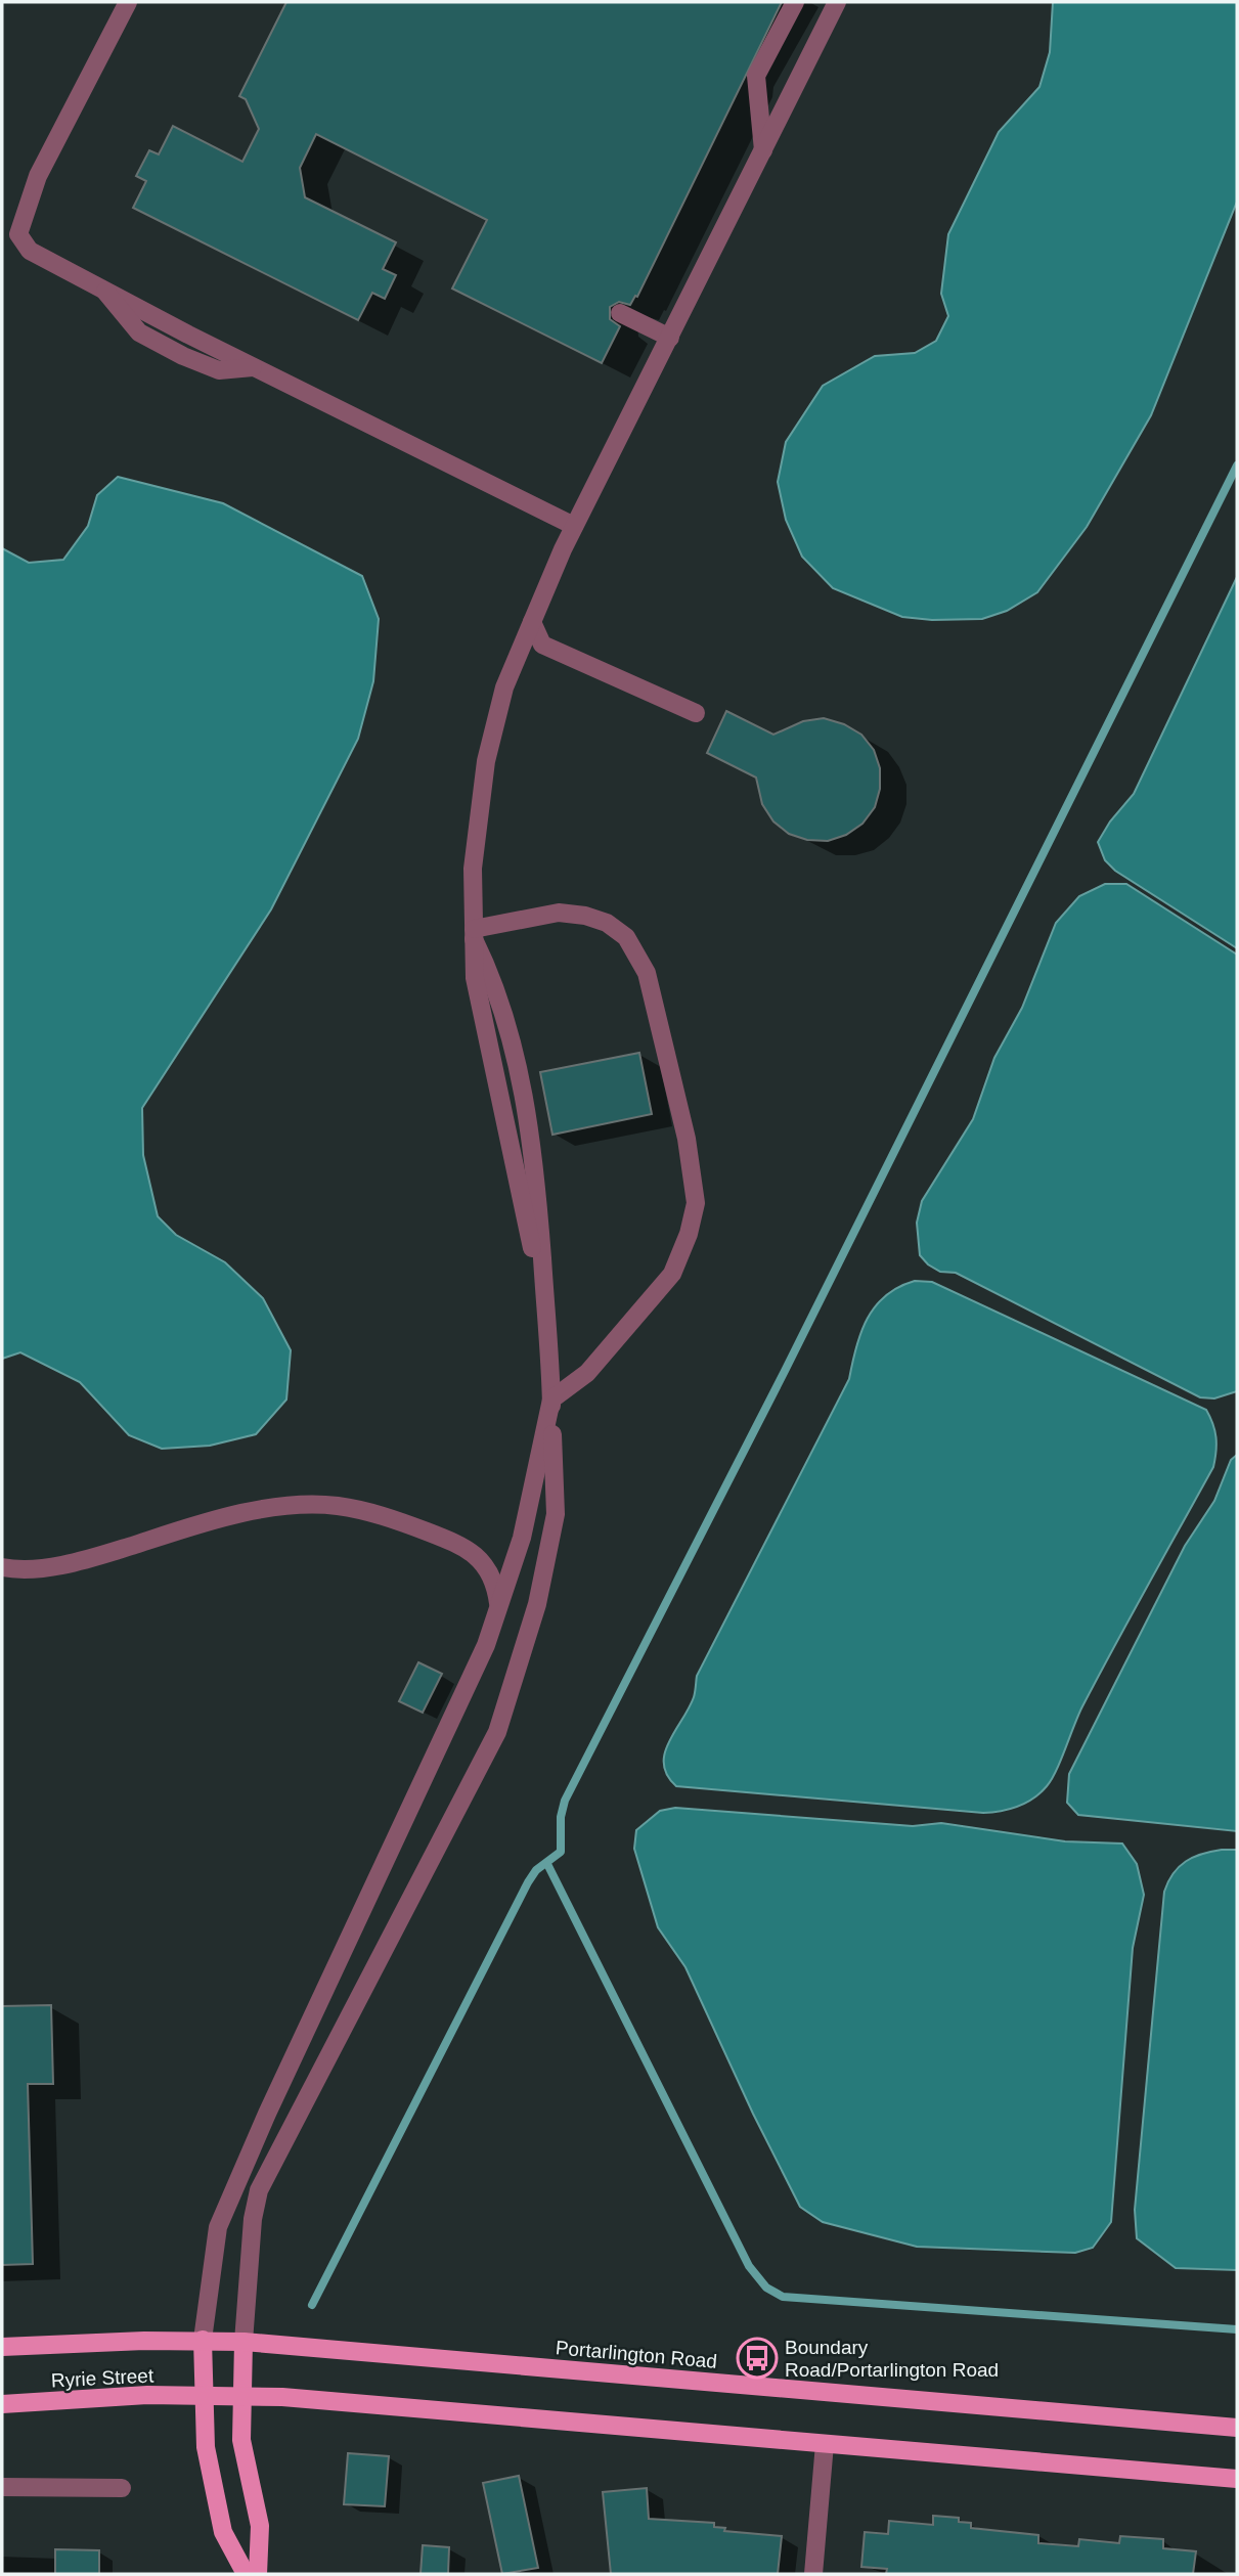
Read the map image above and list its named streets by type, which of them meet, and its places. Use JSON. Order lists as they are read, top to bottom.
{
  "streets": {
    "main road": ["Portarlington Road", "Ryrie Street"]
  },
  "crossings": [
    ["Portarlington Road", "Ryrie Street"]
  ],
  "places": {
    "bus stop": ["Boundary Road/Portarlington Road"]
  }
}
